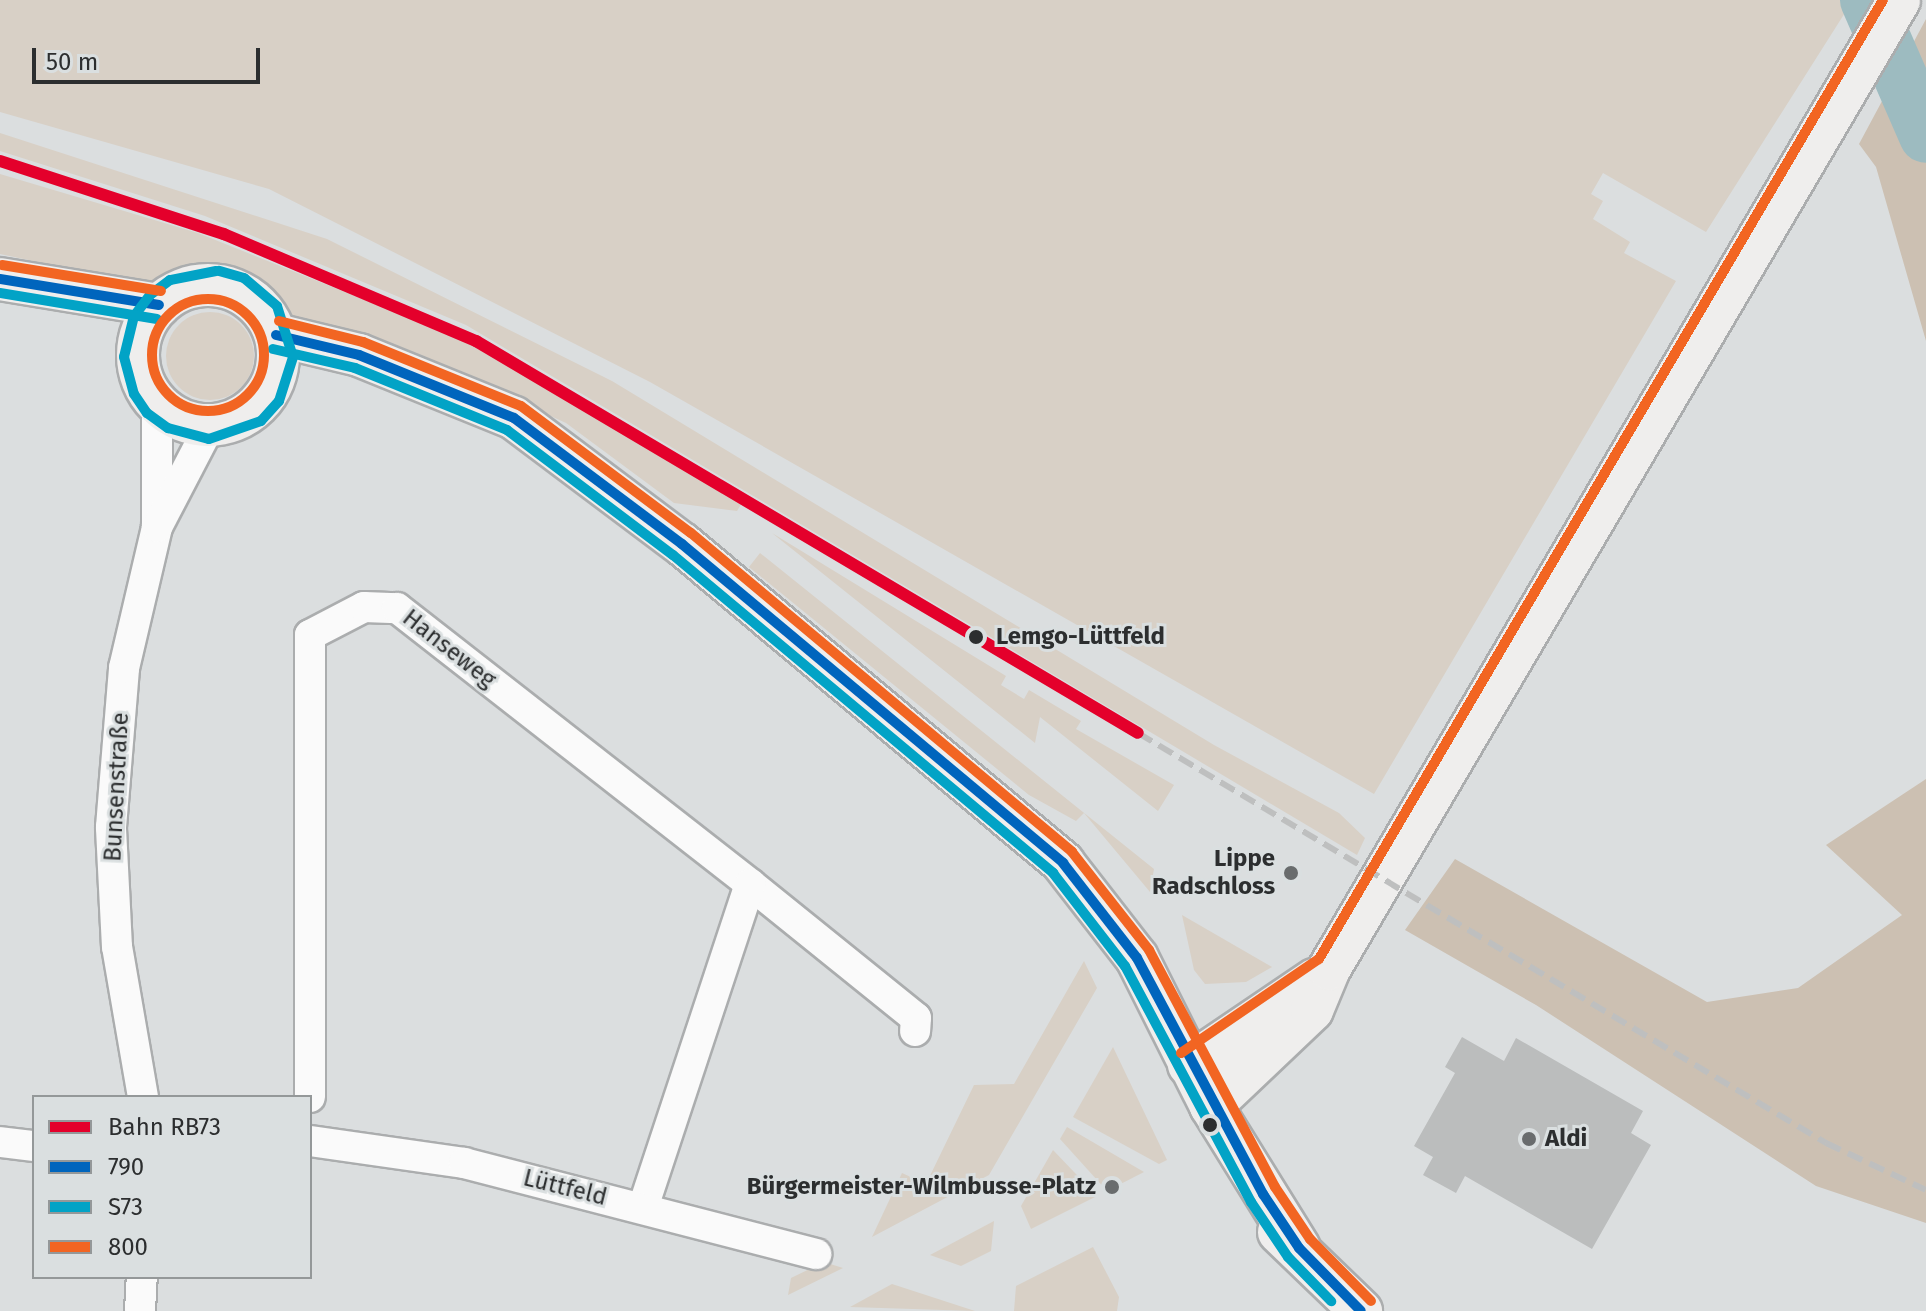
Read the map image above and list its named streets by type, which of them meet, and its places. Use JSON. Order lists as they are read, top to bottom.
{
  "streets": {
    "street": ["Hanseweg", "Bunsenstraße", "Lüttfeld"]
  },
  "places": [
    "Lemgo-Lüttfeld",
    "Lippe Radschloss",
    "Aldi",
    "Bürgermeister-Wilmbusse-Platz"
  ],
  "lines": [
    "transit line 800",
    "rail line RB73",
    "transit line S73",
    "transit line 790"
  ],
  "legend": [
    "Bahn RB73",
    "790",
    "S73",
    "800"
  ],
  "scale_bar": "50 m"
}
